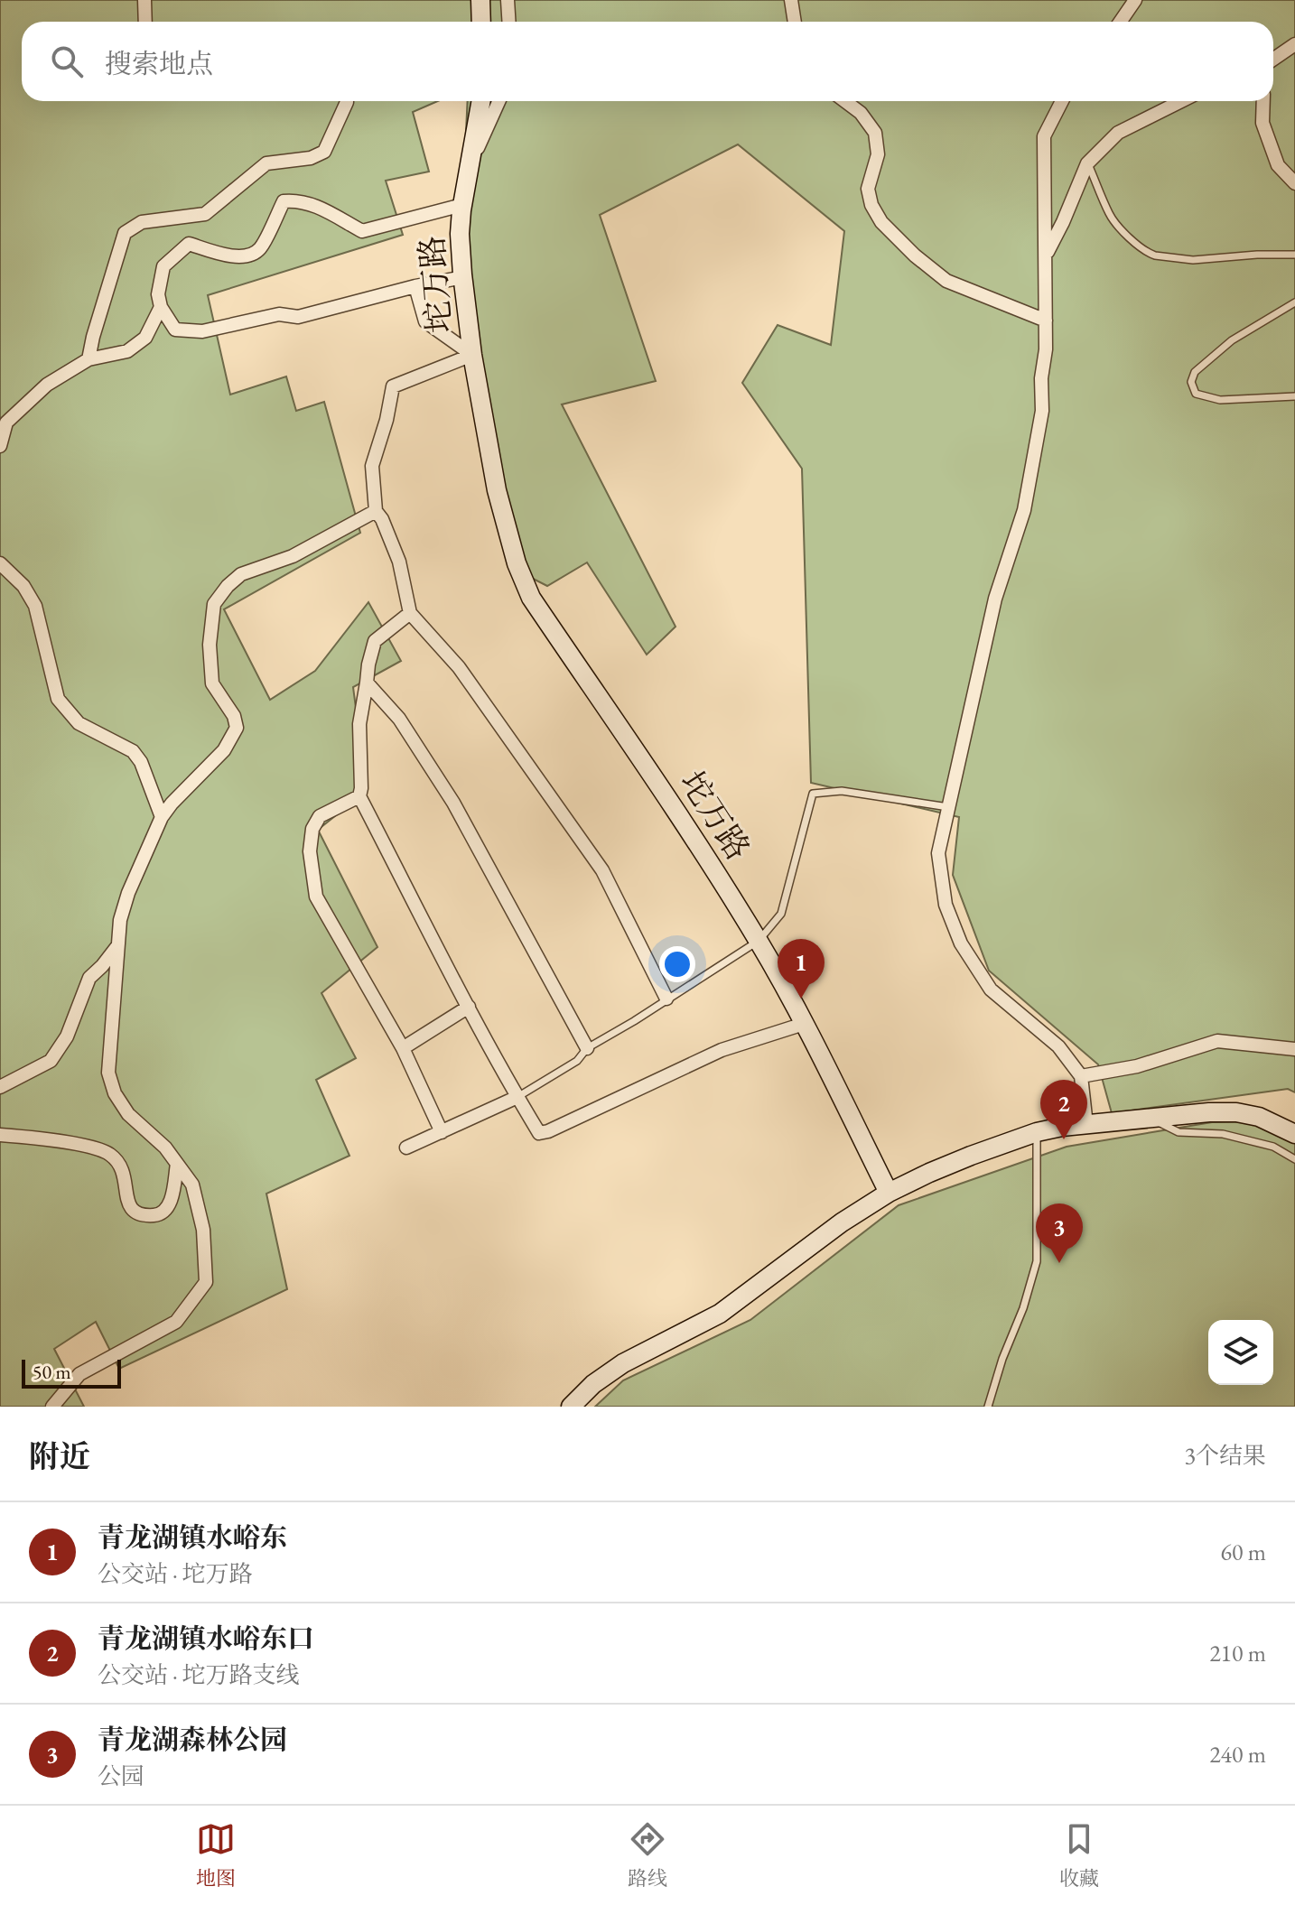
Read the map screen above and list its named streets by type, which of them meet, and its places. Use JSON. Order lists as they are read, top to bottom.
{
  "streets": {
    "main road": ["坨万路"]
  },
  "scale_bar": "50 m",
  "page": {
    "search": "搜索地点",
    "pins": ["1", "2", "3"],
    "scale": "50 m",
    "heading": ["附近", "3个结果"],
    "list": [
      {
        "mark": "1",
        "name": "青龙湖镇水峪东",
        "note": "公交站 · 坨万路",
        "value": "60 m"
      },
      {
        "mark": "2",
        "name": "青龙湖镇水峪东口",
        "note": "公交站 · 坨万路支线",
        "value": "210 m"
      },
      {
        "mark": "3",
        "name": "青龙湖森林公园",
        "note": "公园",
        "value": "240 m"
      }
    ],
    "nav": ["地图", "路线", "收藏"]
  }
}
